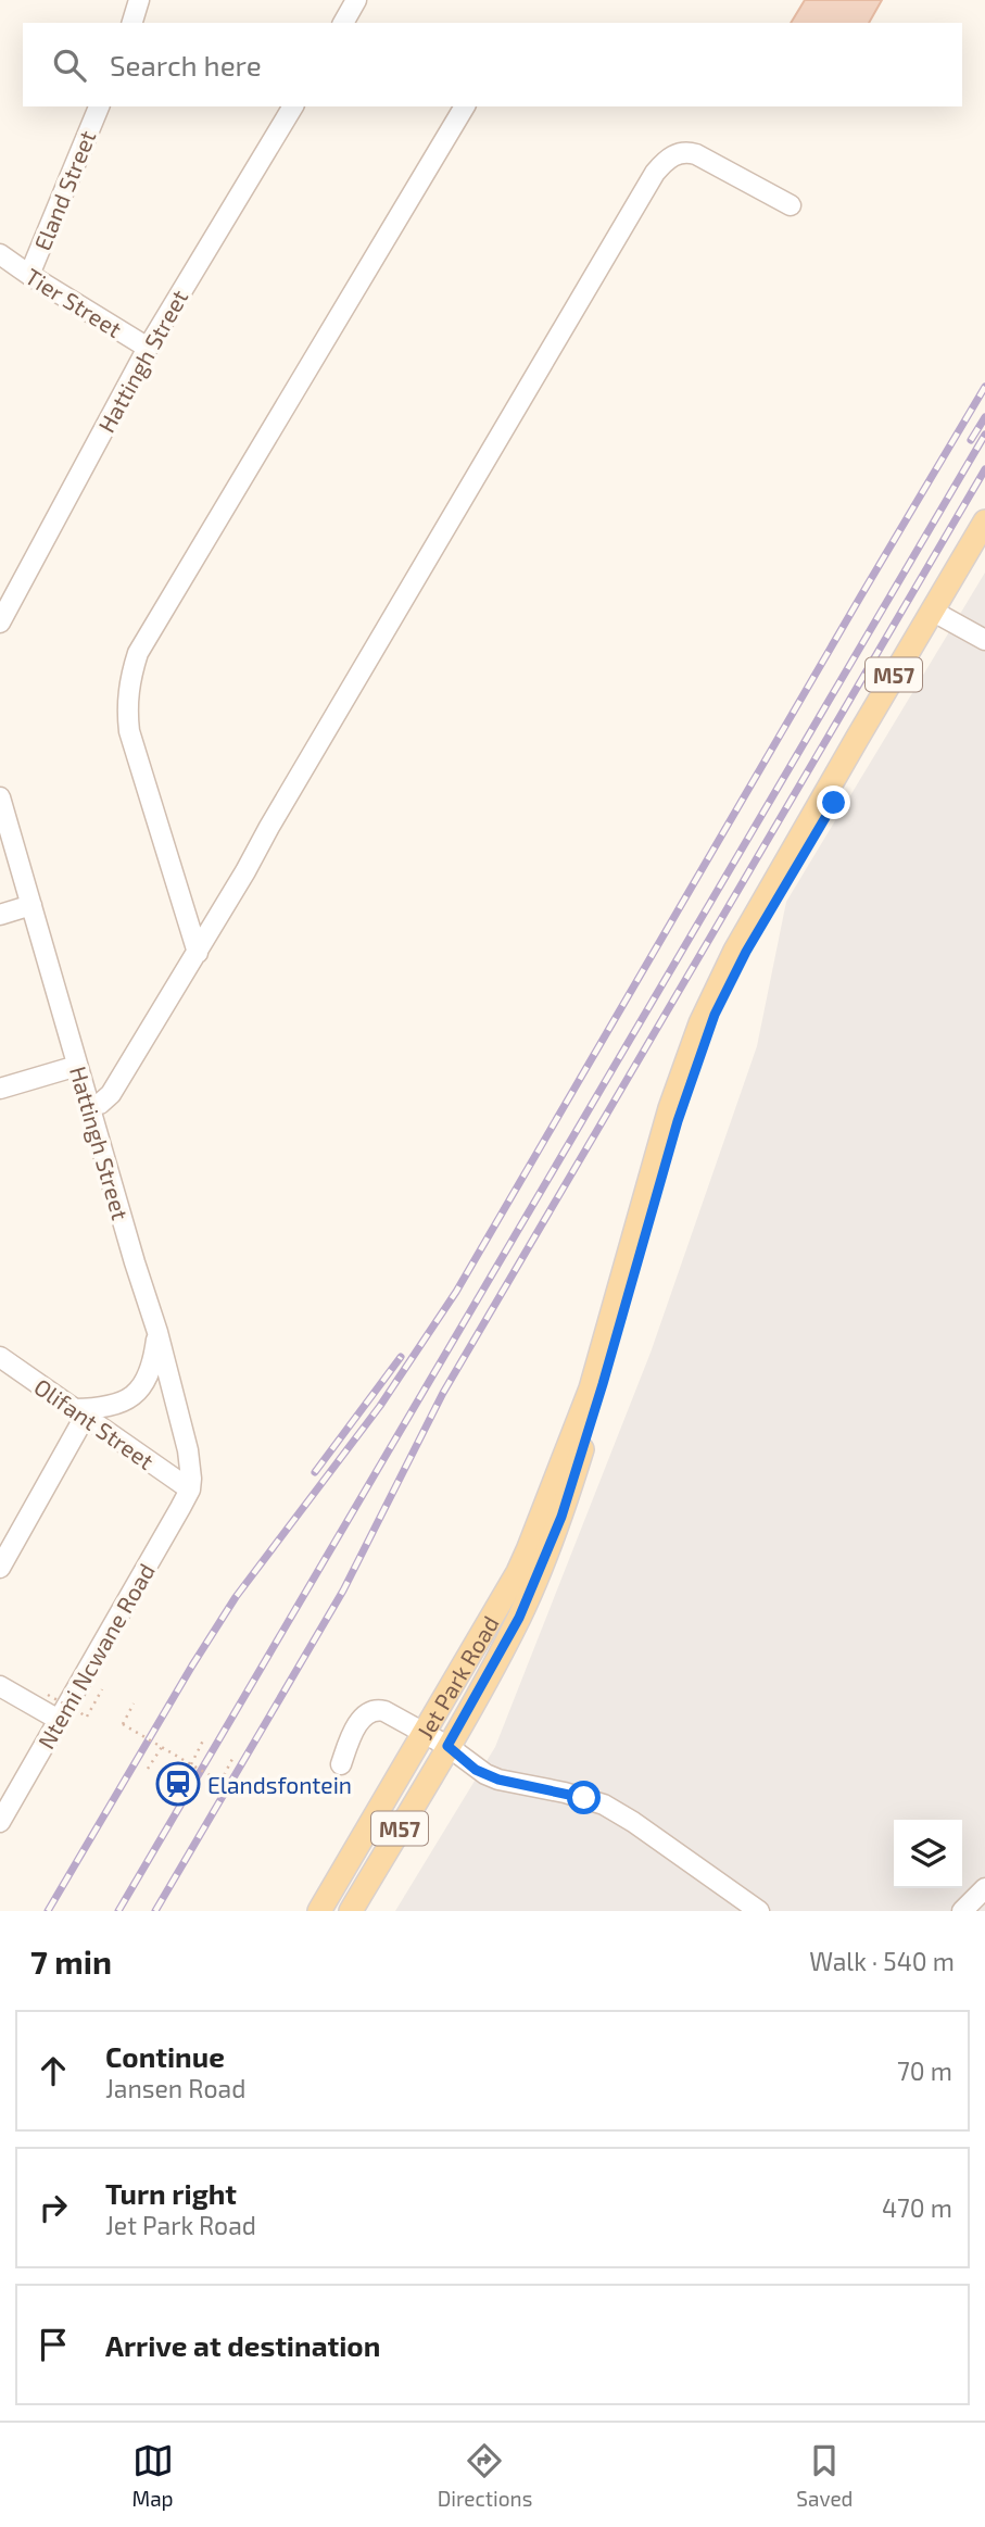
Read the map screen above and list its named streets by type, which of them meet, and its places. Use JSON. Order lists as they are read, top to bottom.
{
  "streets": {
    "main road": ["M57", "Jet Park Road"],
    "street": [
      "Eland Street",
      "Tier Street",
      "Hattingh Street",
      "Olifant Street",
      "Ntemi Ncwane Road"
    ]
  },
  "crossings": [
    ["Eland Street", "Tier Street"],
    ["Tier Street", "Hattingh Street"],
    ["Hattingh Street", "Olifant Street"],
    ["Hattingh Street", "Ntemi Ncwane Road"],
    ["Olifant Street", "Ntemi Ncwane Road"]
  ],
  "places": {
    "station": ["Elandsfontein"]
  },
  "page": {
    "search": "Search here",
    "heading": ["7 min", "Walk · 540 m"],
    "list": [
      ["Continue", "Jansen Road", "70 m"],
      ["Turn right", "Jet Park Road", "470 m"],
      "Arrive at destination"
    ],
    "nav": ["Map", "Directions", "Saved"]
  }
}
